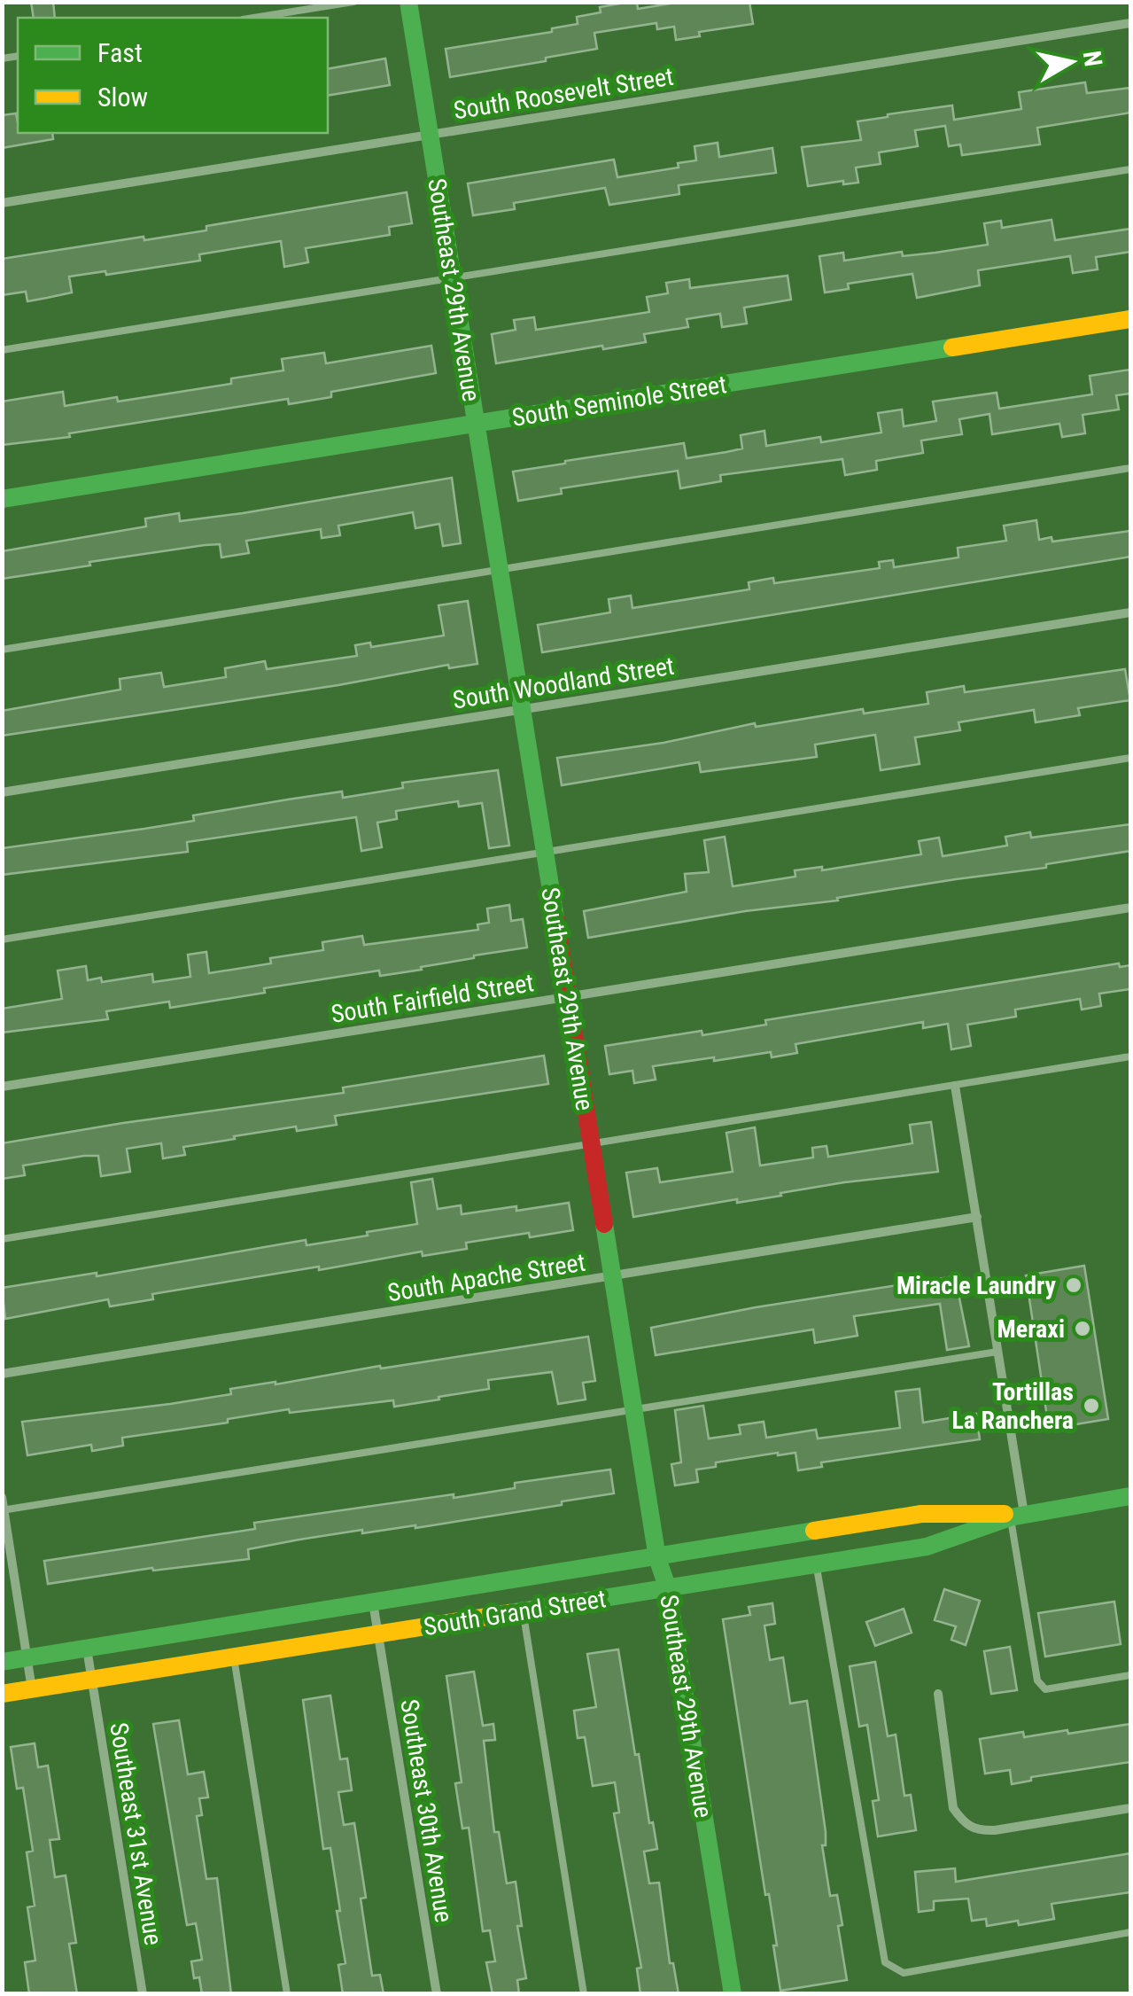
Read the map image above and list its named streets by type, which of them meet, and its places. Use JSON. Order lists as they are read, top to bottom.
{
  "streets": {
    "street": [
      "South Roosevelt Street",
      "Southeast 29th Avenue",
      "South Seminole Street",
      "South Woodland Street",
      "South Fairfield Street",
      "South Apache Street",
      "South Grand Street",
      "Southeast 30th Avenue",
      "Southeast 31st Avenue"
    ]
  },
  "crossings": [
    ["South Roosevelt Street", "Southeast 29th Avenue"],
    ["Southeast 29th Avenue", "South Seminole Street"],
    ["Southeast 29th Avenue", "South Woodland Street"],
    ["Southeast 29th Avenue", "South Fairfield Street"],
    ["Southeast 29th Avenue", "South Apache Street"],
    ["Southeast 29th Avenue", "South Grand Street"],
    ["South Grand Street", "Southeast 30th Avenue"],
    ["South Grand Street", "Southeast 31st Avenue"]
  ],
  "places": ["Miracle Laundry", "Meraxi", "Tortillas La Ranchera"],
  "legend": ["Fast", "Slow"],
  "north": "right"
}
